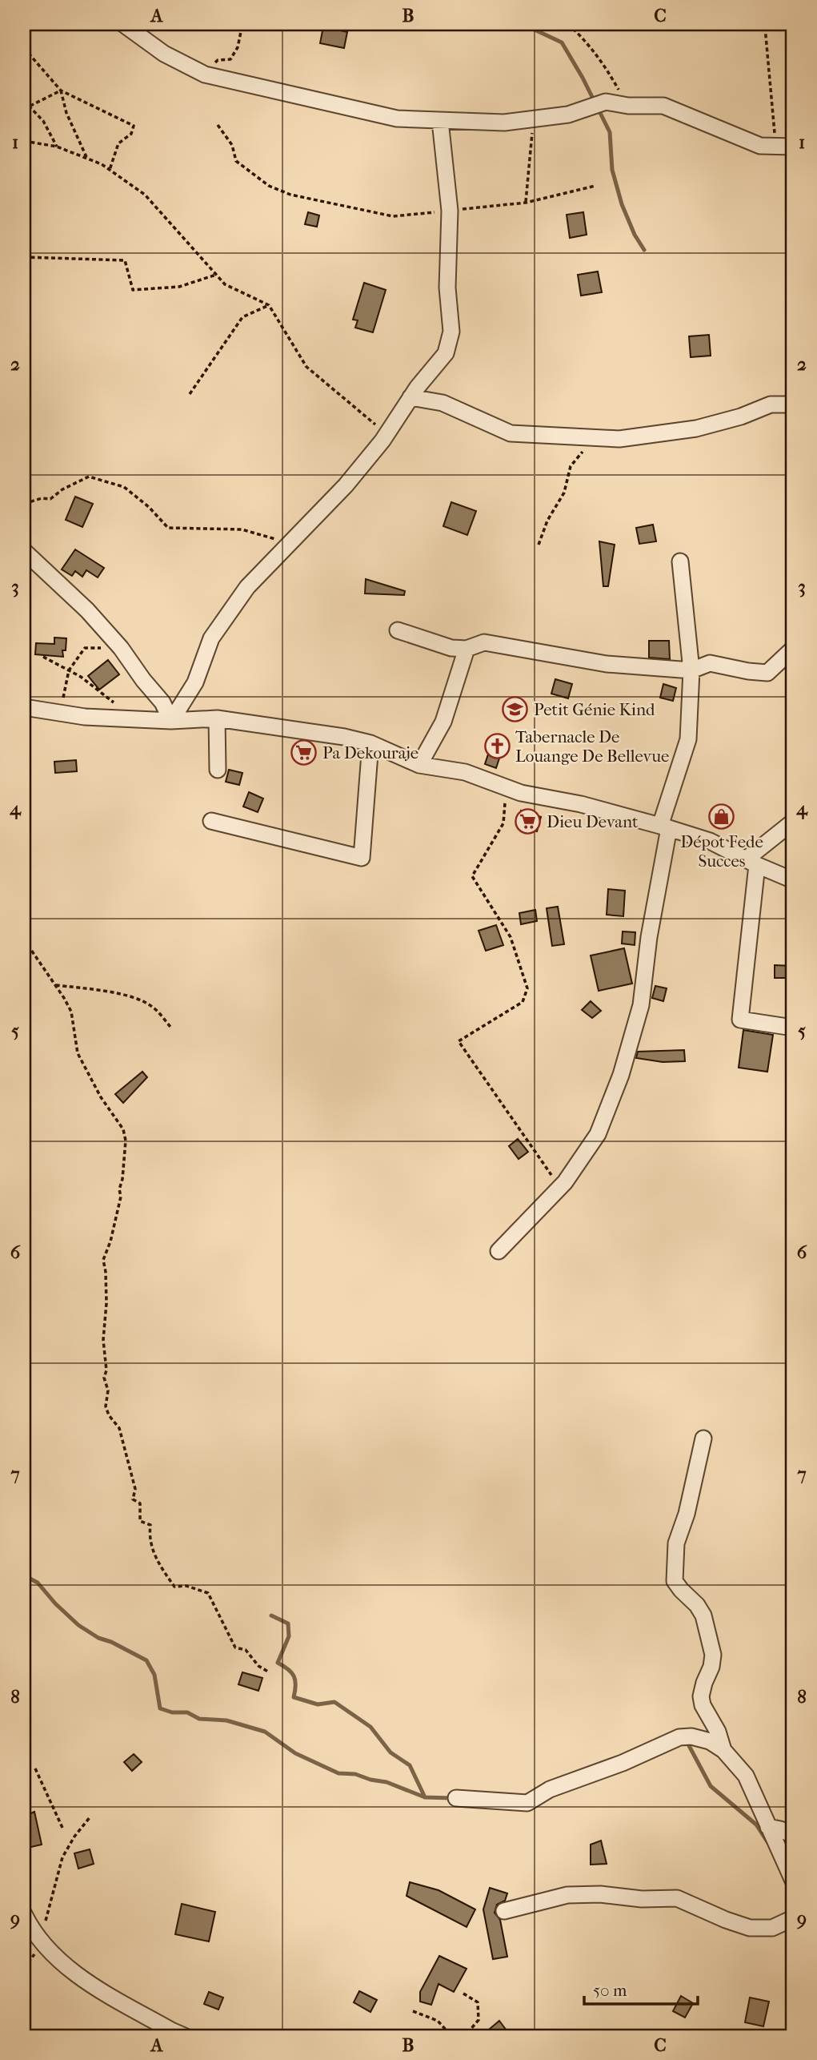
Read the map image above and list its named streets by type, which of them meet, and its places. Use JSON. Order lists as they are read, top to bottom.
{
  "places": {
    "school or university": ["Petit Génie Kind"],
    "church": ["Tabernacle De Louange De Bellevue"],
    "supermarket": ["Pa Dekouraje", "Dieu Devant"],
    "shop": ["Dépot Fede Succes"]
  },
  "scale_bar": "50 m",
  "grid": {
    "columns": ["A", "B", "C"],
    "rows": [
      "1",
      "2",
      "3",
      "4",
      "5",
      "6",
      "7",
      "8",
      "9"
    ]
  }
}
